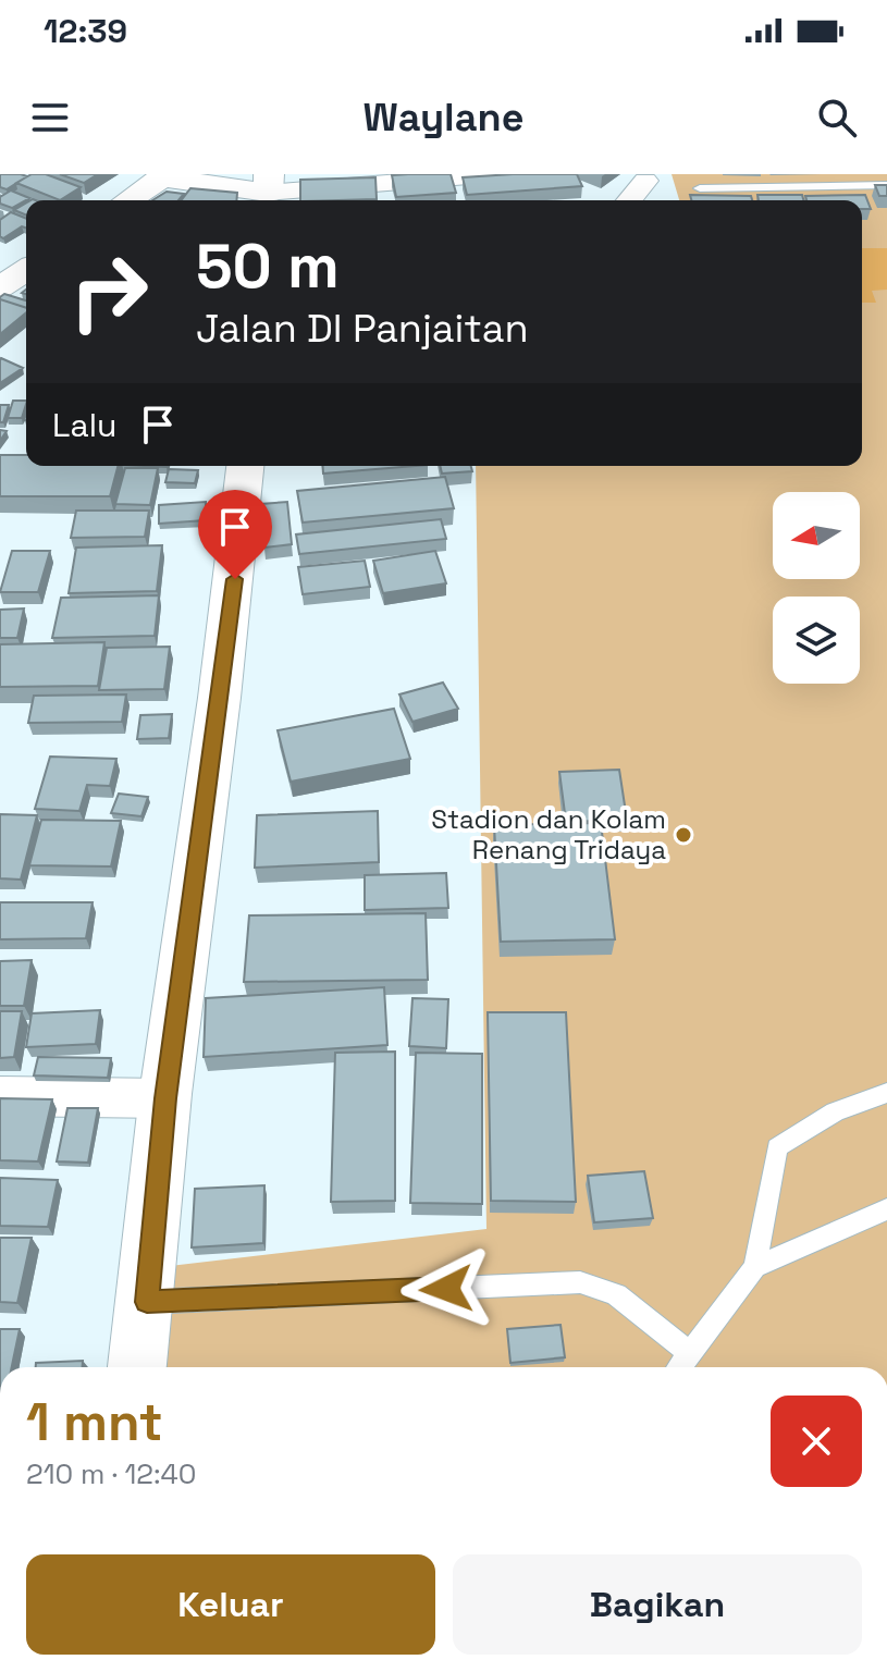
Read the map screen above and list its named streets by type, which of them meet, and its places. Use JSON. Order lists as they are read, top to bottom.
{
  "places": ["Stadion dan Kolam Renang Tridaya"],
  "north": "left",
  "page": {
    "status": "12:39",
    "header": "Waylane",
    "turn": ["50 m", "Jalan DI Panjaitan"],
    "then": "Lalu",
    "heading": ["1 mnt", "210 m · 12:40"],
    "buttons": ["Keluar", "Bagikan"]
  }
}
